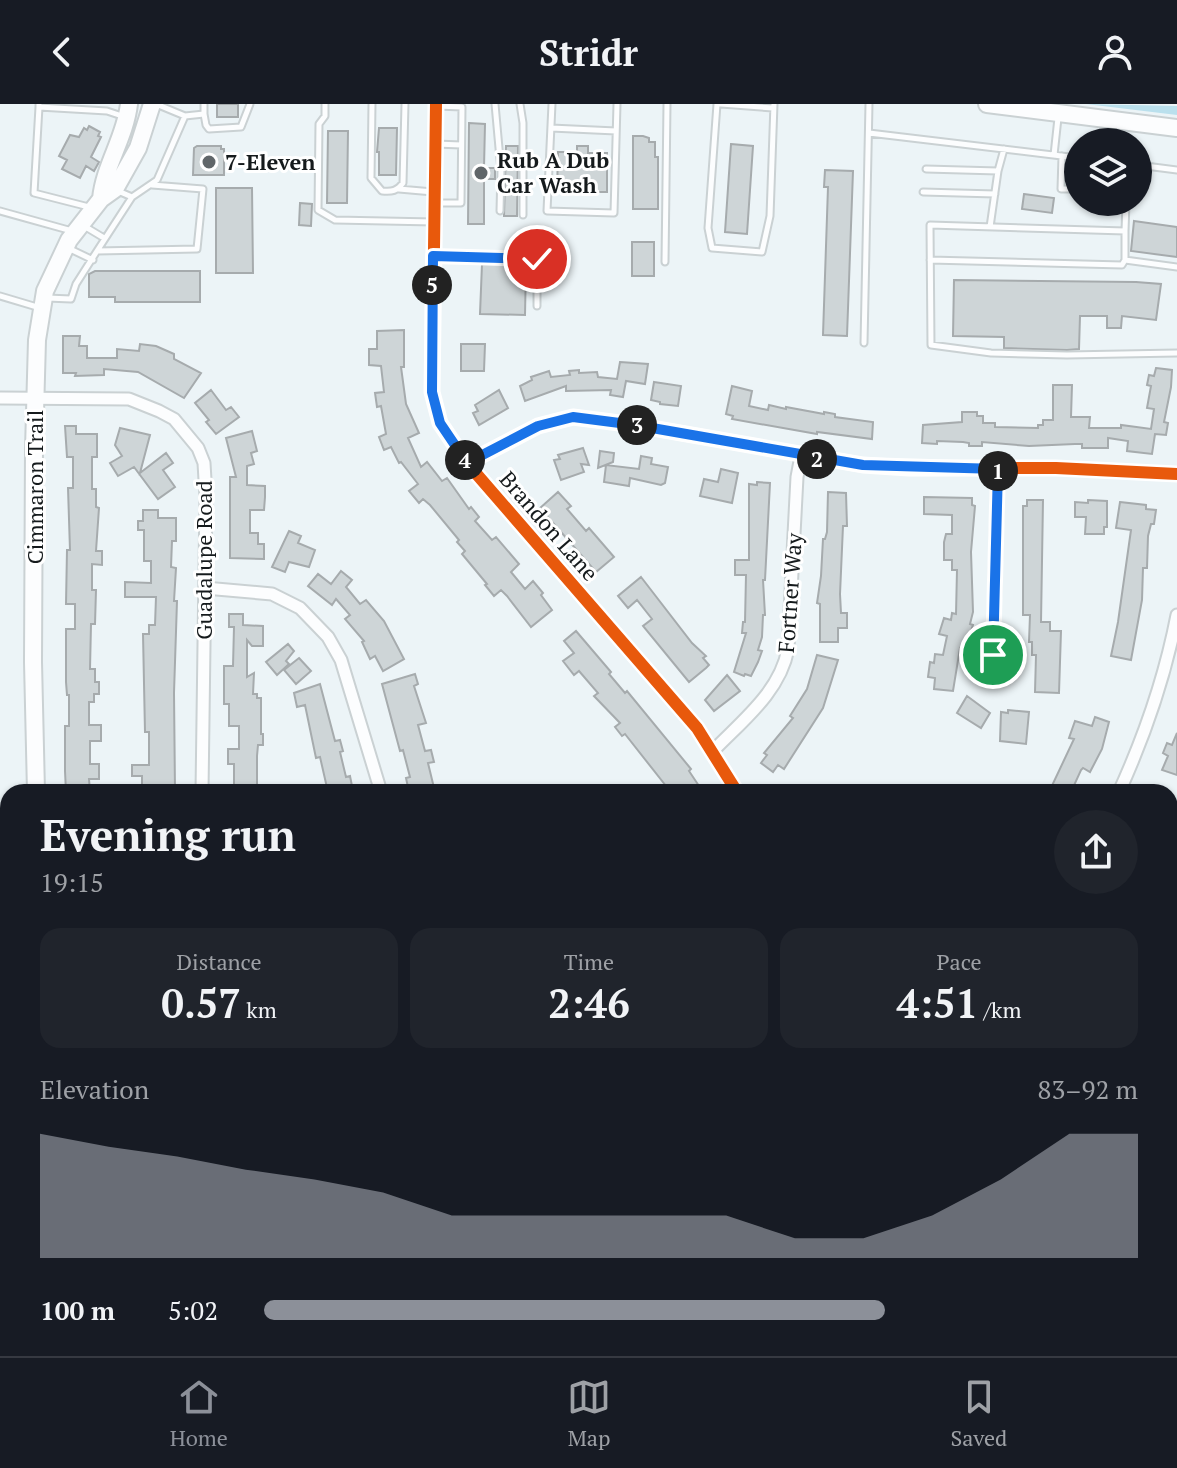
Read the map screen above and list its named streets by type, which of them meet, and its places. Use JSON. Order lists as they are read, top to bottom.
{
  "streets": {
    "street": [
      "Cimmaron Trail",
      "Brandon Lane",
      "Guadalupe Road",
      "Fortner Way"
    ]
  },
  "crossings": [
    ["Cimmaron Trail", "Guadalupe Road"],
    ["Brandon Lane", "Fortner Way"]
  ],
  "places": ["7-Eleven", "Rub A Dub Car Wash"],
  "page": {
    "header": "Stridr",
    "pins": [
      "5",
      "3",
      "2",
      "4",
      "1"
    ],
    "heading": ["Evening run", "19:15"],
    "stats": [
      ["Distance", "0.57 km"],
      ["Time", "2:46"],
      ["Pace", "4:51 /km"]
    ],
    "chart": ["Elevation", "83–92 m"],
    "list": [
      {
        "name": "100 m",
        "note": "5:02"
      }
    ],
    "tabs": ["Home", "Map", "Saved"]
  }
}
